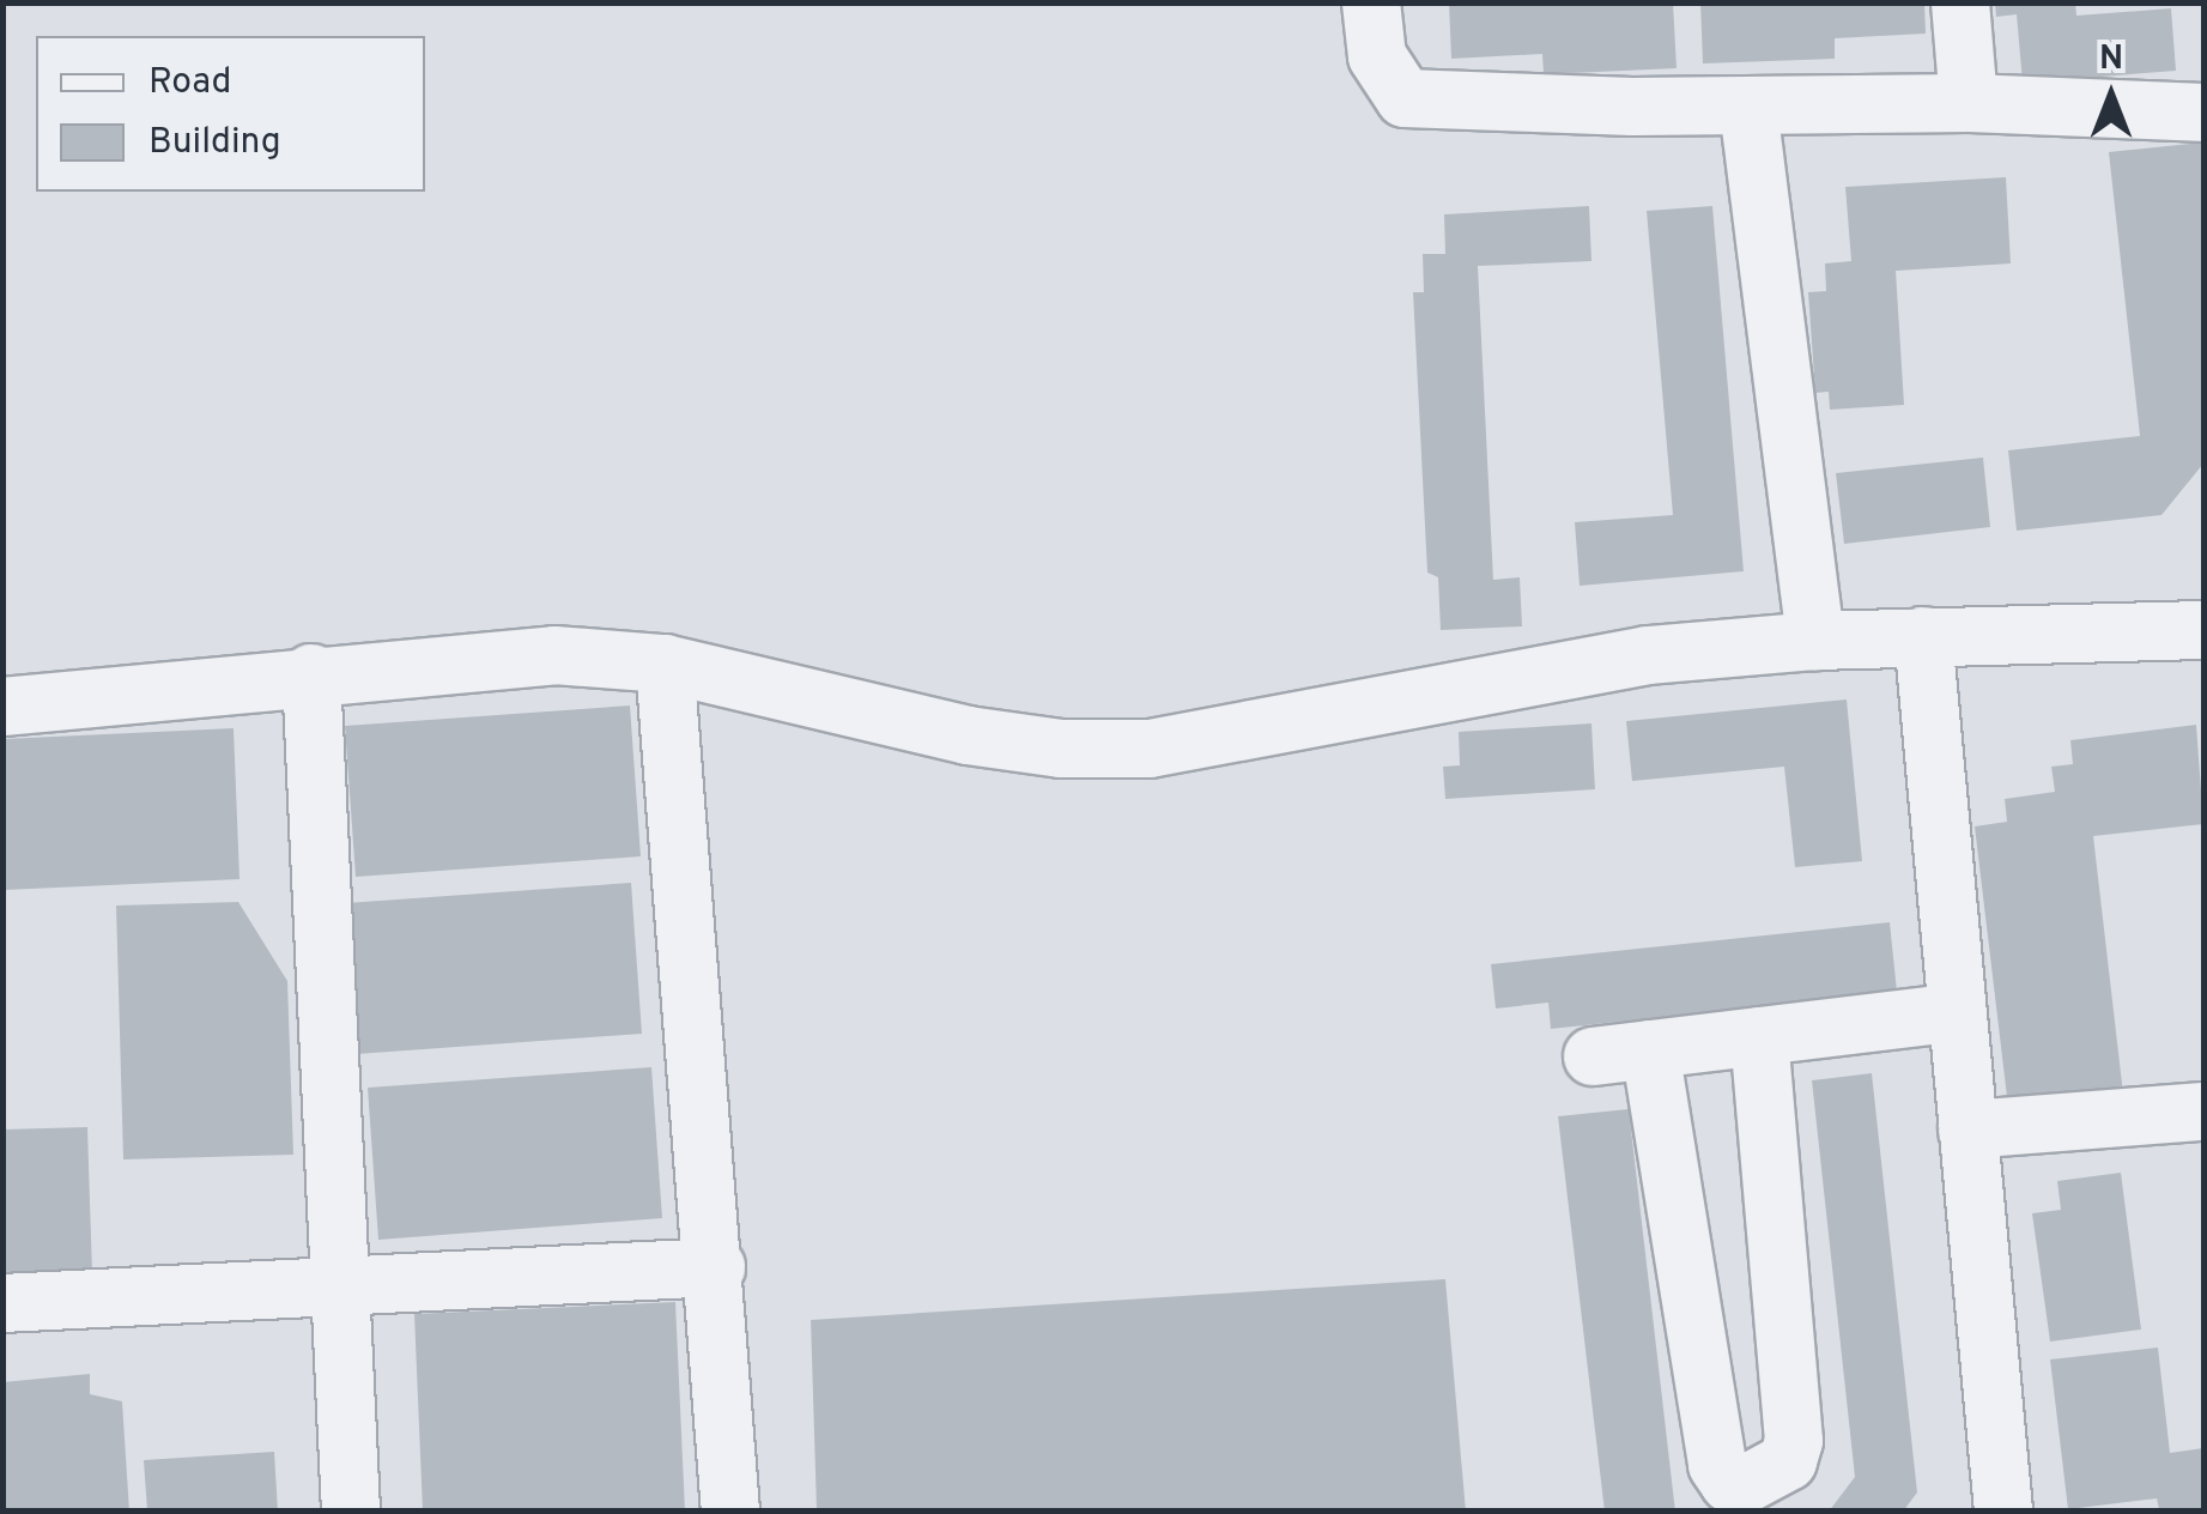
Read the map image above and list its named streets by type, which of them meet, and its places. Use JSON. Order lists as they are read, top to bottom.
{
  "legend": ["Road", "Building"],
  "north": "top"
}
